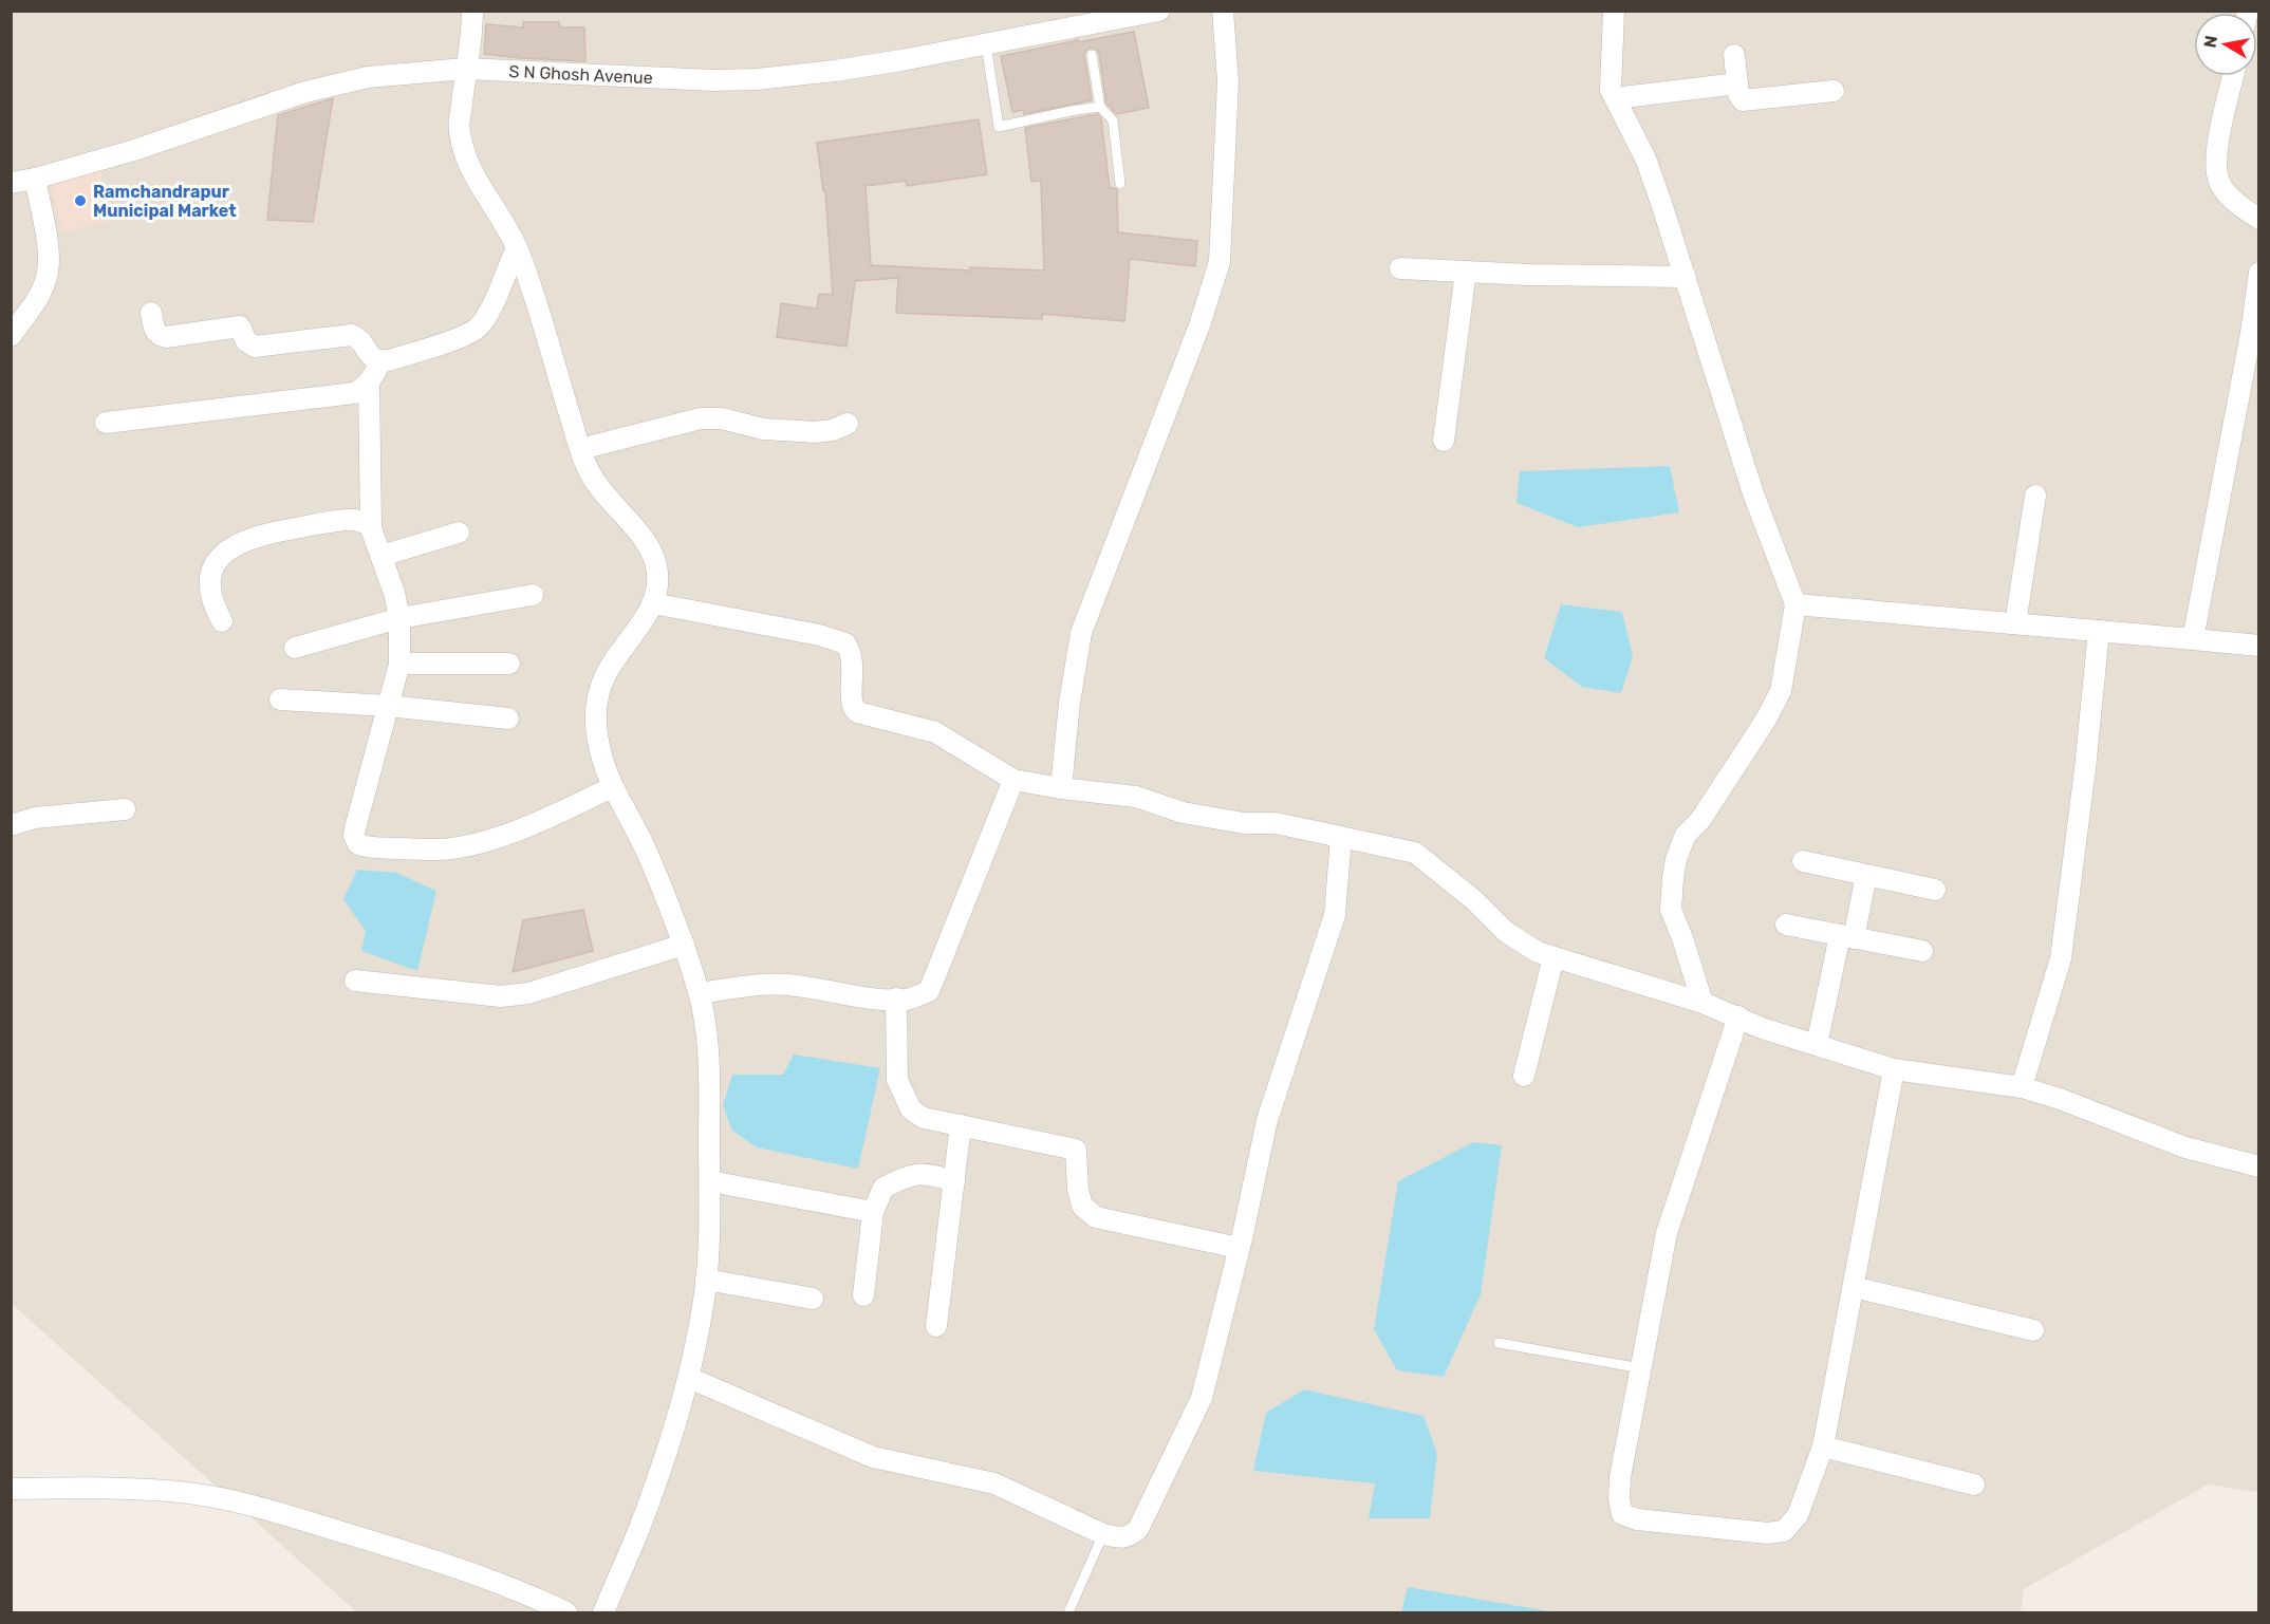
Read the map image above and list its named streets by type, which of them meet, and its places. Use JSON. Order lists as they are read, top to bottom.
{
  "streets": {
    "street": ["S N Ghosh Avenue"]
  },
  "places": ["Ramchandrapur Municipal Market"],
  "north": "left"
}
